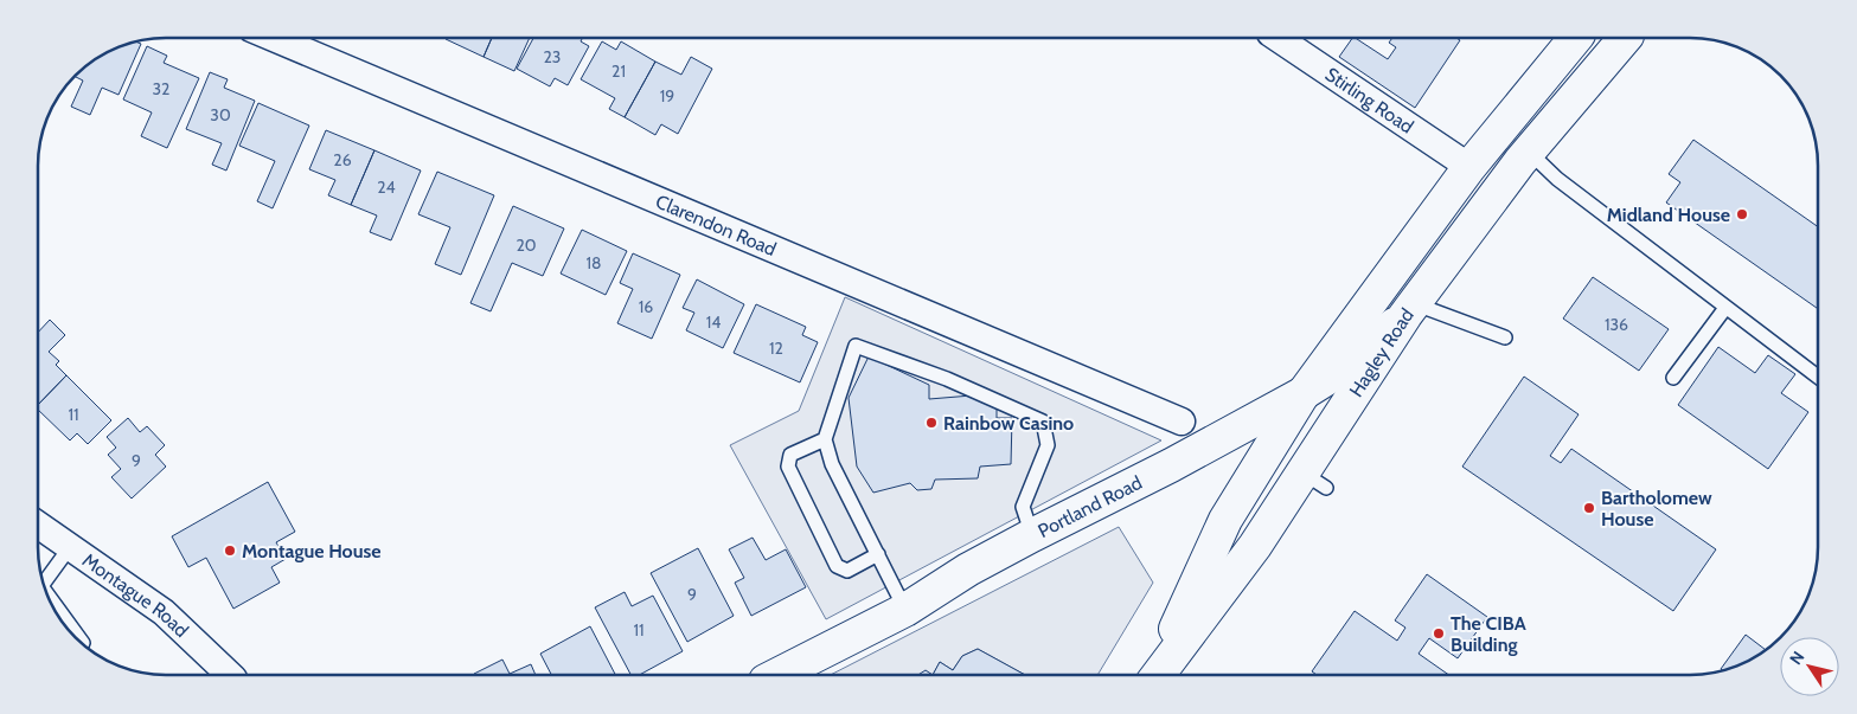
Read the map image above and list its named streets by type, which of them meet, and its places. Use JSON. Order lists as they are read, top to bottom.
{
  "streets": {
    "main road": ["Hagley Road", "Portland Road"],
    "street": ["Stirling Road", "Clarendon Road", "Montague Road"]
  },
  "crossings": [
    ["Stirling Road", "Hagley Road"],
    ["Hagley Road", "Portland Road"]
  ],
  "places": [
    "Midland House",
    "Rainbow Casino",
    "Bartholomew House",
    "Montague House",
    "The CIBA Building"
  ],
  "house_numbers": [
    "23",
    "21",
    "32",
    "19",
    "30",
    "26",
    "24",
    "20",
    "18",
    "16",
    "14",
    "136",
    "12",
    "11",
    "9",
    "9",
    "11"
  ],
  "north": "top left"
}
